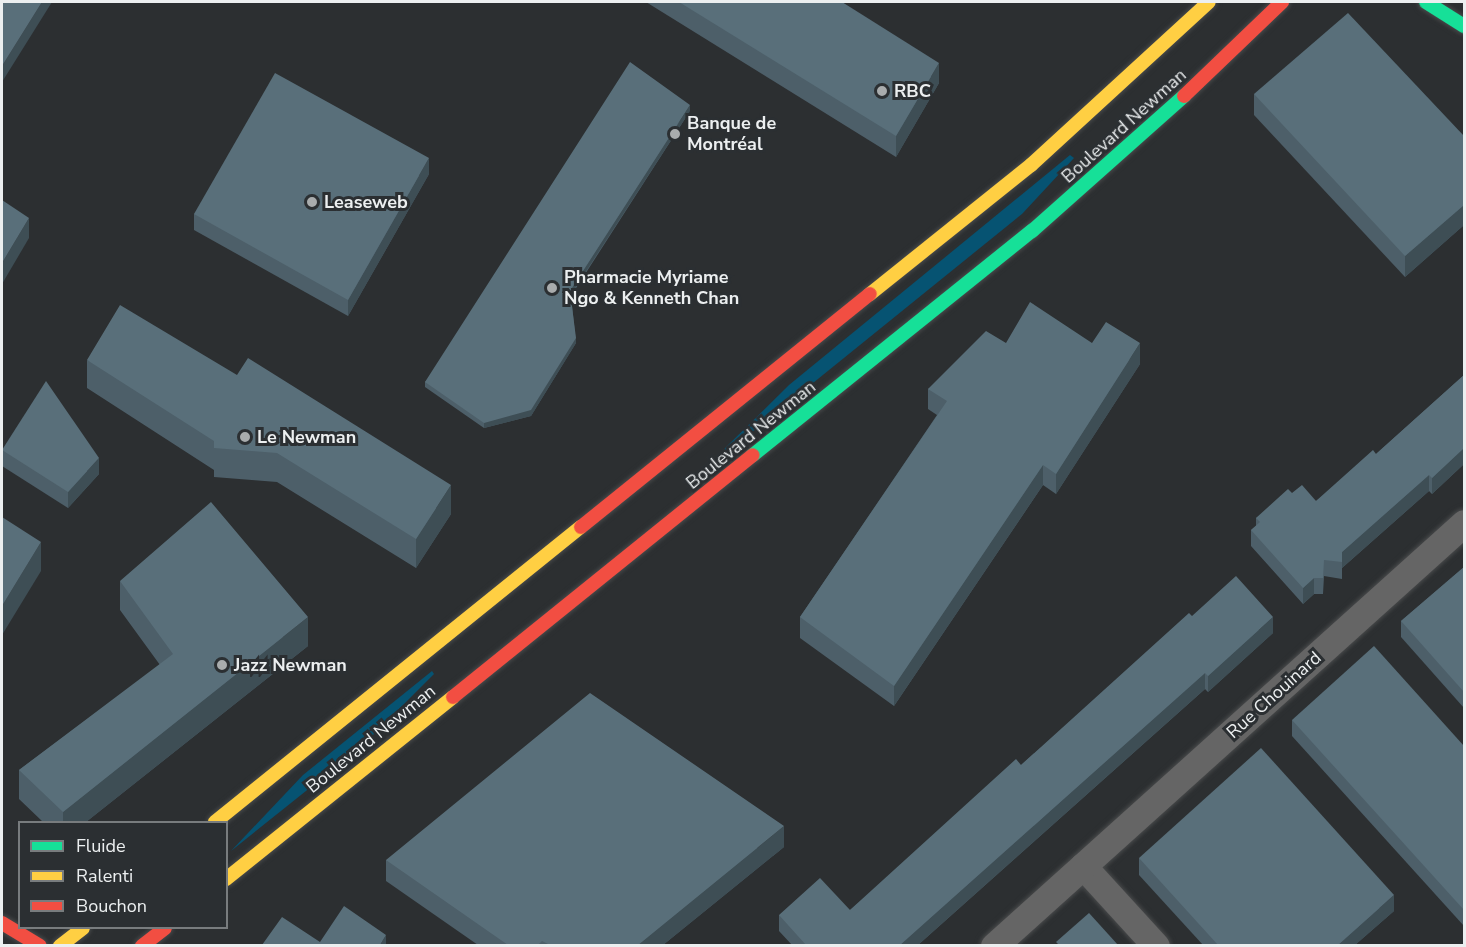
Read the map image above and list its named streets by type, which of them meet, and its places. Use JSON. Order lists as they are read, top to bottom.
{
  "streets": {
    "main road": ["Boulevard Newman"],
    "street": ["Rue Chouinard"]
  },
  "places": [
    "RBC",
    "Banque de Montréal",
    "Leaseweb",
    "Pharmacie Myriame Ngo & Kenneth Chan",
    "Le Newman",
    "Jazz Newman"
  ],
  "legend": ["Fluide", "Ralenti", "Bouchon"]
}
